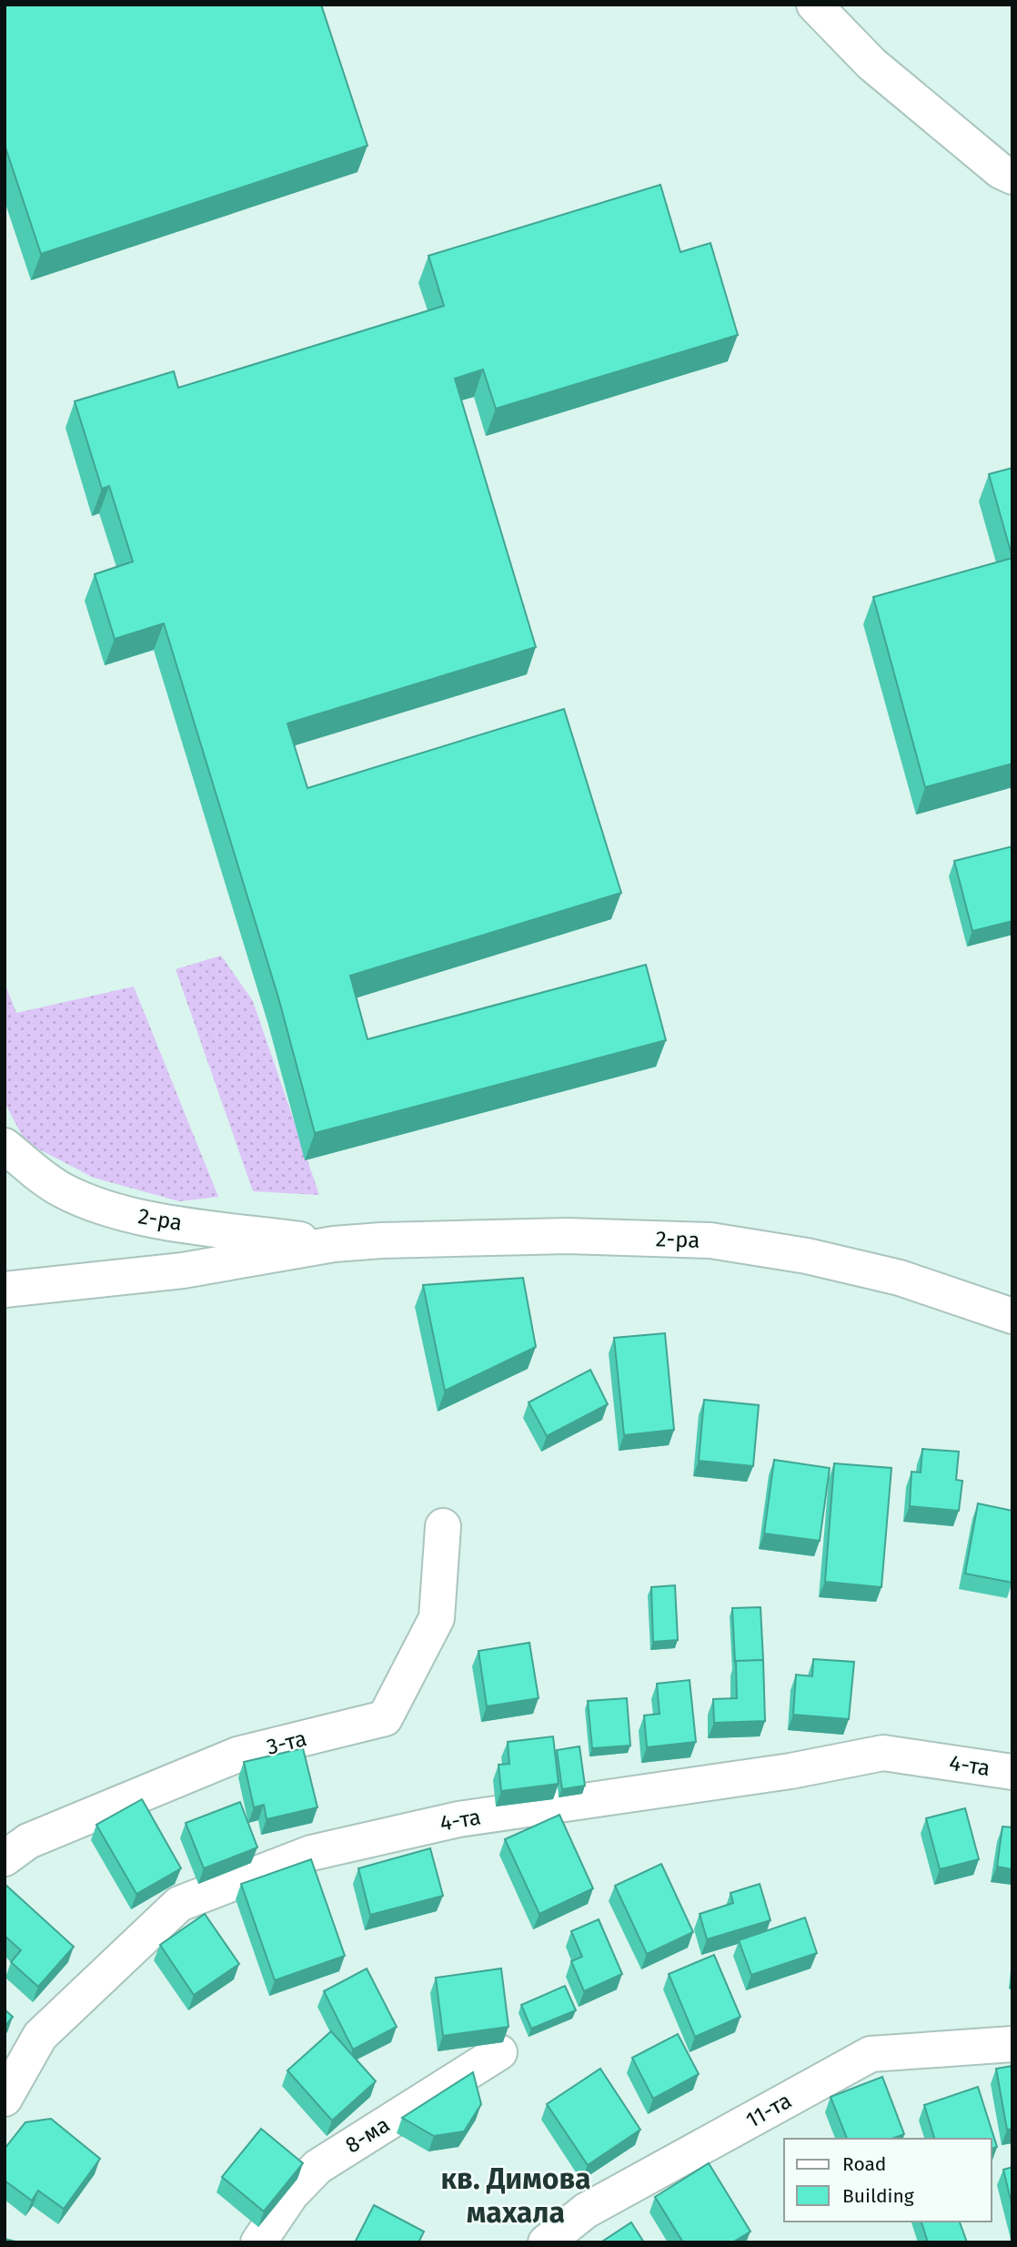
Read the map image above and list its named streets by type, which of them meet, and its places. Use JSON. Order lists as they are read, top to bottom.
{
  "streets": {
    "street": [
      "2-ра",
      "3-та",
      "4-та",
      "11-та",
      "8-ма"
    ]
  },
  "districts": ["кв. Димова махала"],
  "legend": ["Road", "Building"]
}
